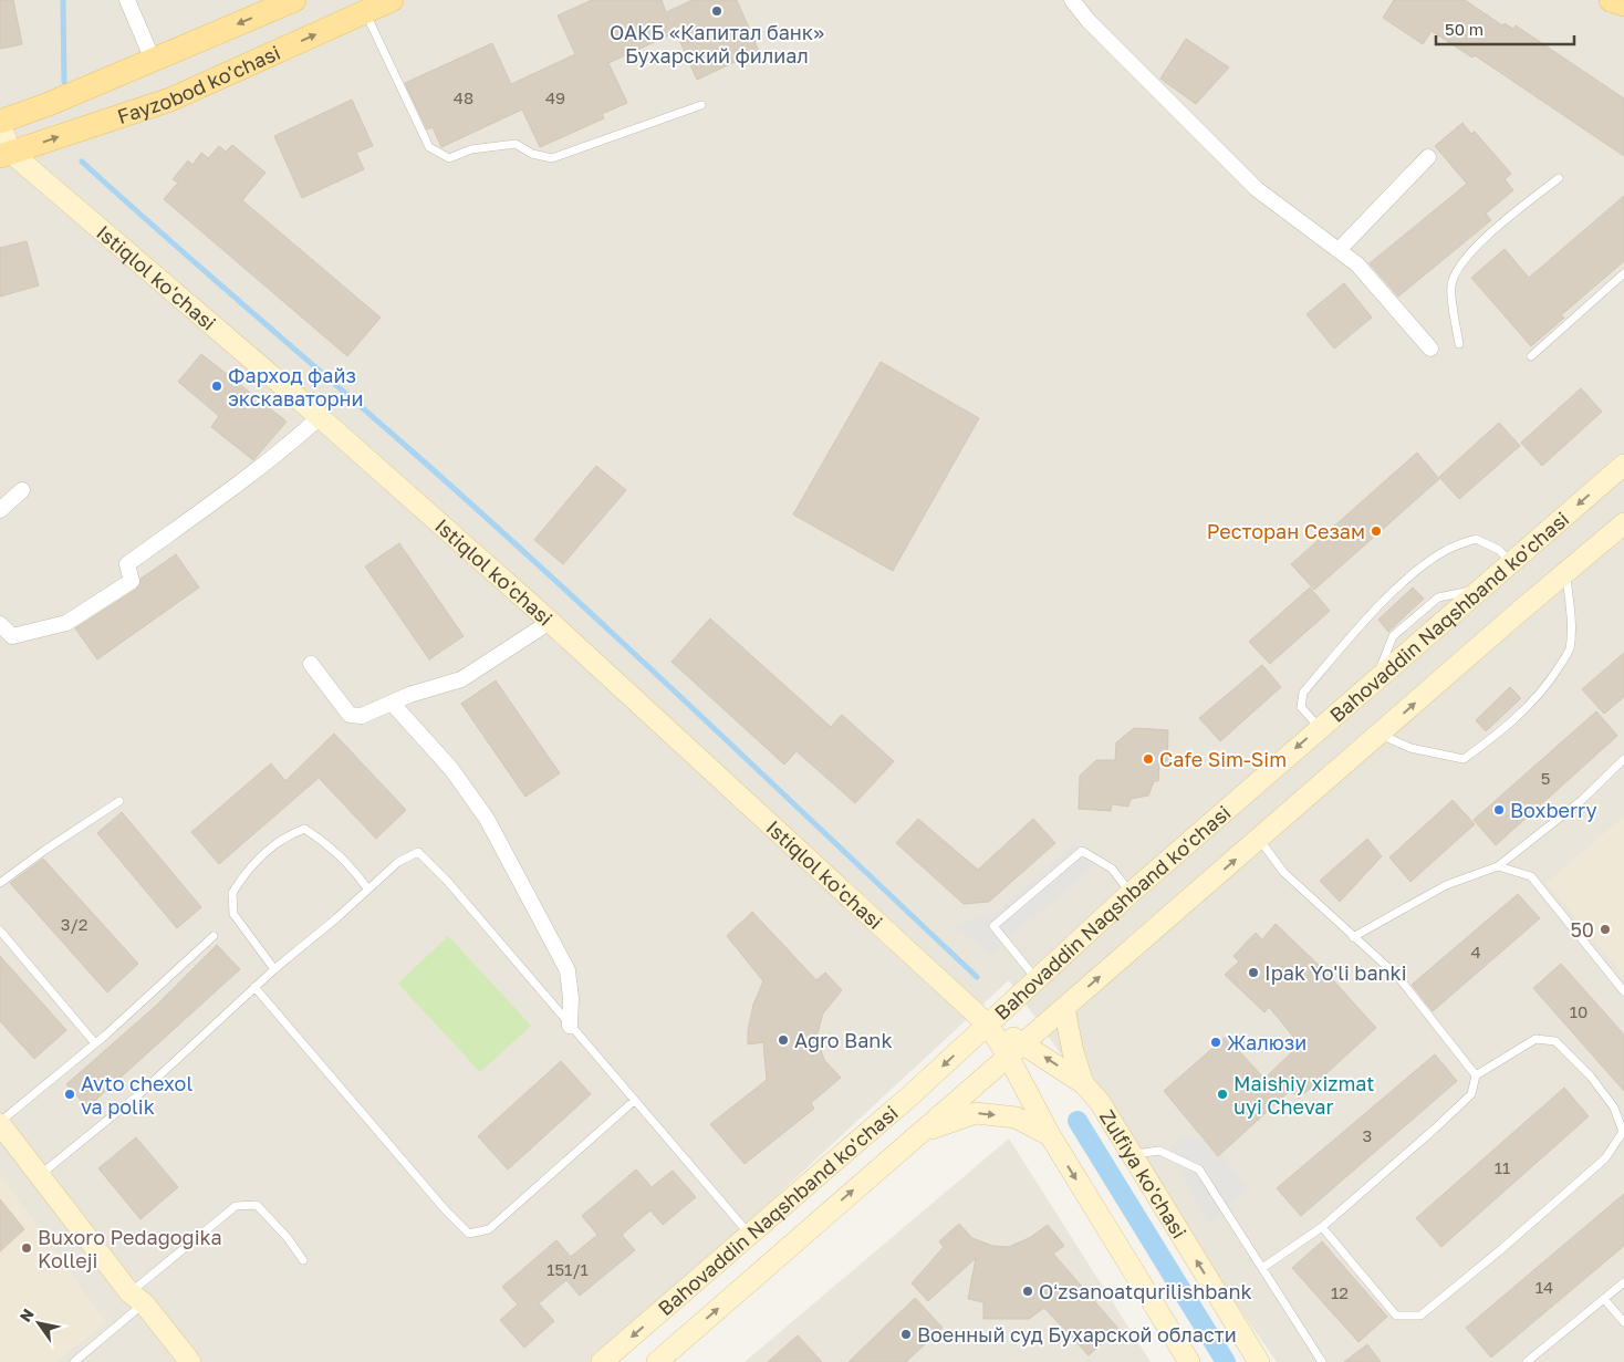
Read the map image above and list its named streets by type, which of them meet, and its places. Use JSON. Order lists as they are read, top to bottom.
{
  "streets": {
    "main road": [
      "Fayzobod ko'chasi",
      "Istiqlol ko'chasi",
      "Bahovaddin Naqshband ko'chasi",
      "Zulfiya ko'chasi"
    ]
  },
  "crossings": [
    ["Fayzobod ko'chasi", "Istiqlol ko'chasi"],
    ["Istiqlol ko'chasi", "Bahovaddin Naqshband ko'chasi"],
    ["Istiqlol ko'chasi", "Zulfiya ko'chasi"],
    ["Bahovaddin Naqshband ko'chasi", "Zulfiya ko'chasi"]
  ],
  "places": [
    "ОАКБ «Капитал банк» Бухарский филиал",
    "Фарход файз экскаваторни",
    "Ресторан Сезам",
    "Cafe Sim-Sim",
    "Boxberry",
    "50",
    "Ipak Yo'li banki",
    "Agro Bank",
    "Жалюзи",
    "Avto chexol va polik",
    "Maishiy xizmat uyi Chevar",
    "Buxoro Pedagogika Kolleji",
    "Oʻzsanoatqurilishbank",
    "Военный суд Бухарской области"
  ],
  "house_numbers": [
    "48",
    "49",
    "5",
    "3/2",
    "4",
    "10",
    "3",
    "11",
    "151/1",
    "14",
    "12"
  ],
  "scale_bar": "50 m",
  "north": "top left"
}
